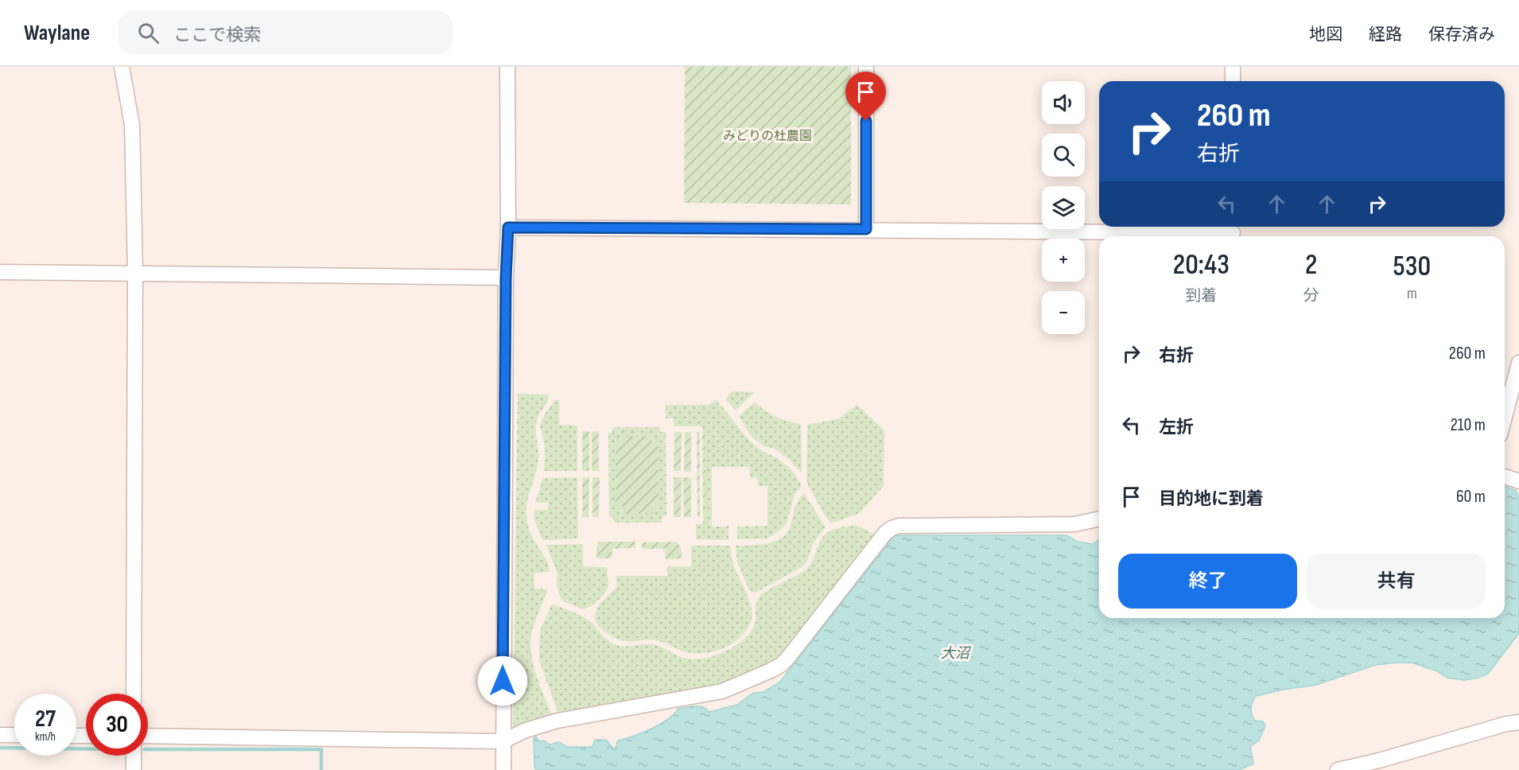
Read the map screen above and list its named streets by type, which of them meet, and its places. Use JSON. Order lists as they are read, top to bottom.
{
  "water": ["大沼"],
  "parks": ["みどりの杜農園"],
  "page": {
    "header": "Waylane",
    "search": "ここで検索",
    "nav": ["地図", "経路", "保存済み"],
    "map_buttons": ["+", "−"],
    "turn": ["260 m", "右折"],
    "eta": [
      "20:43",
      "到着",
      "2",
      "分",
      "530",
      "m"
    ],
    "list": [
      {
        "name": "右折",
        "value": "260 m"
      },
      {
        "name": "左折",
        "value": "210 m"
      },
      {
        "name": "目的地に到着",
        "value": "60 m"
      }
    ],
    "buttons": ["終了", "共有"],
    "speed": "27 km/h",
    "limit": "30"
  }
}
